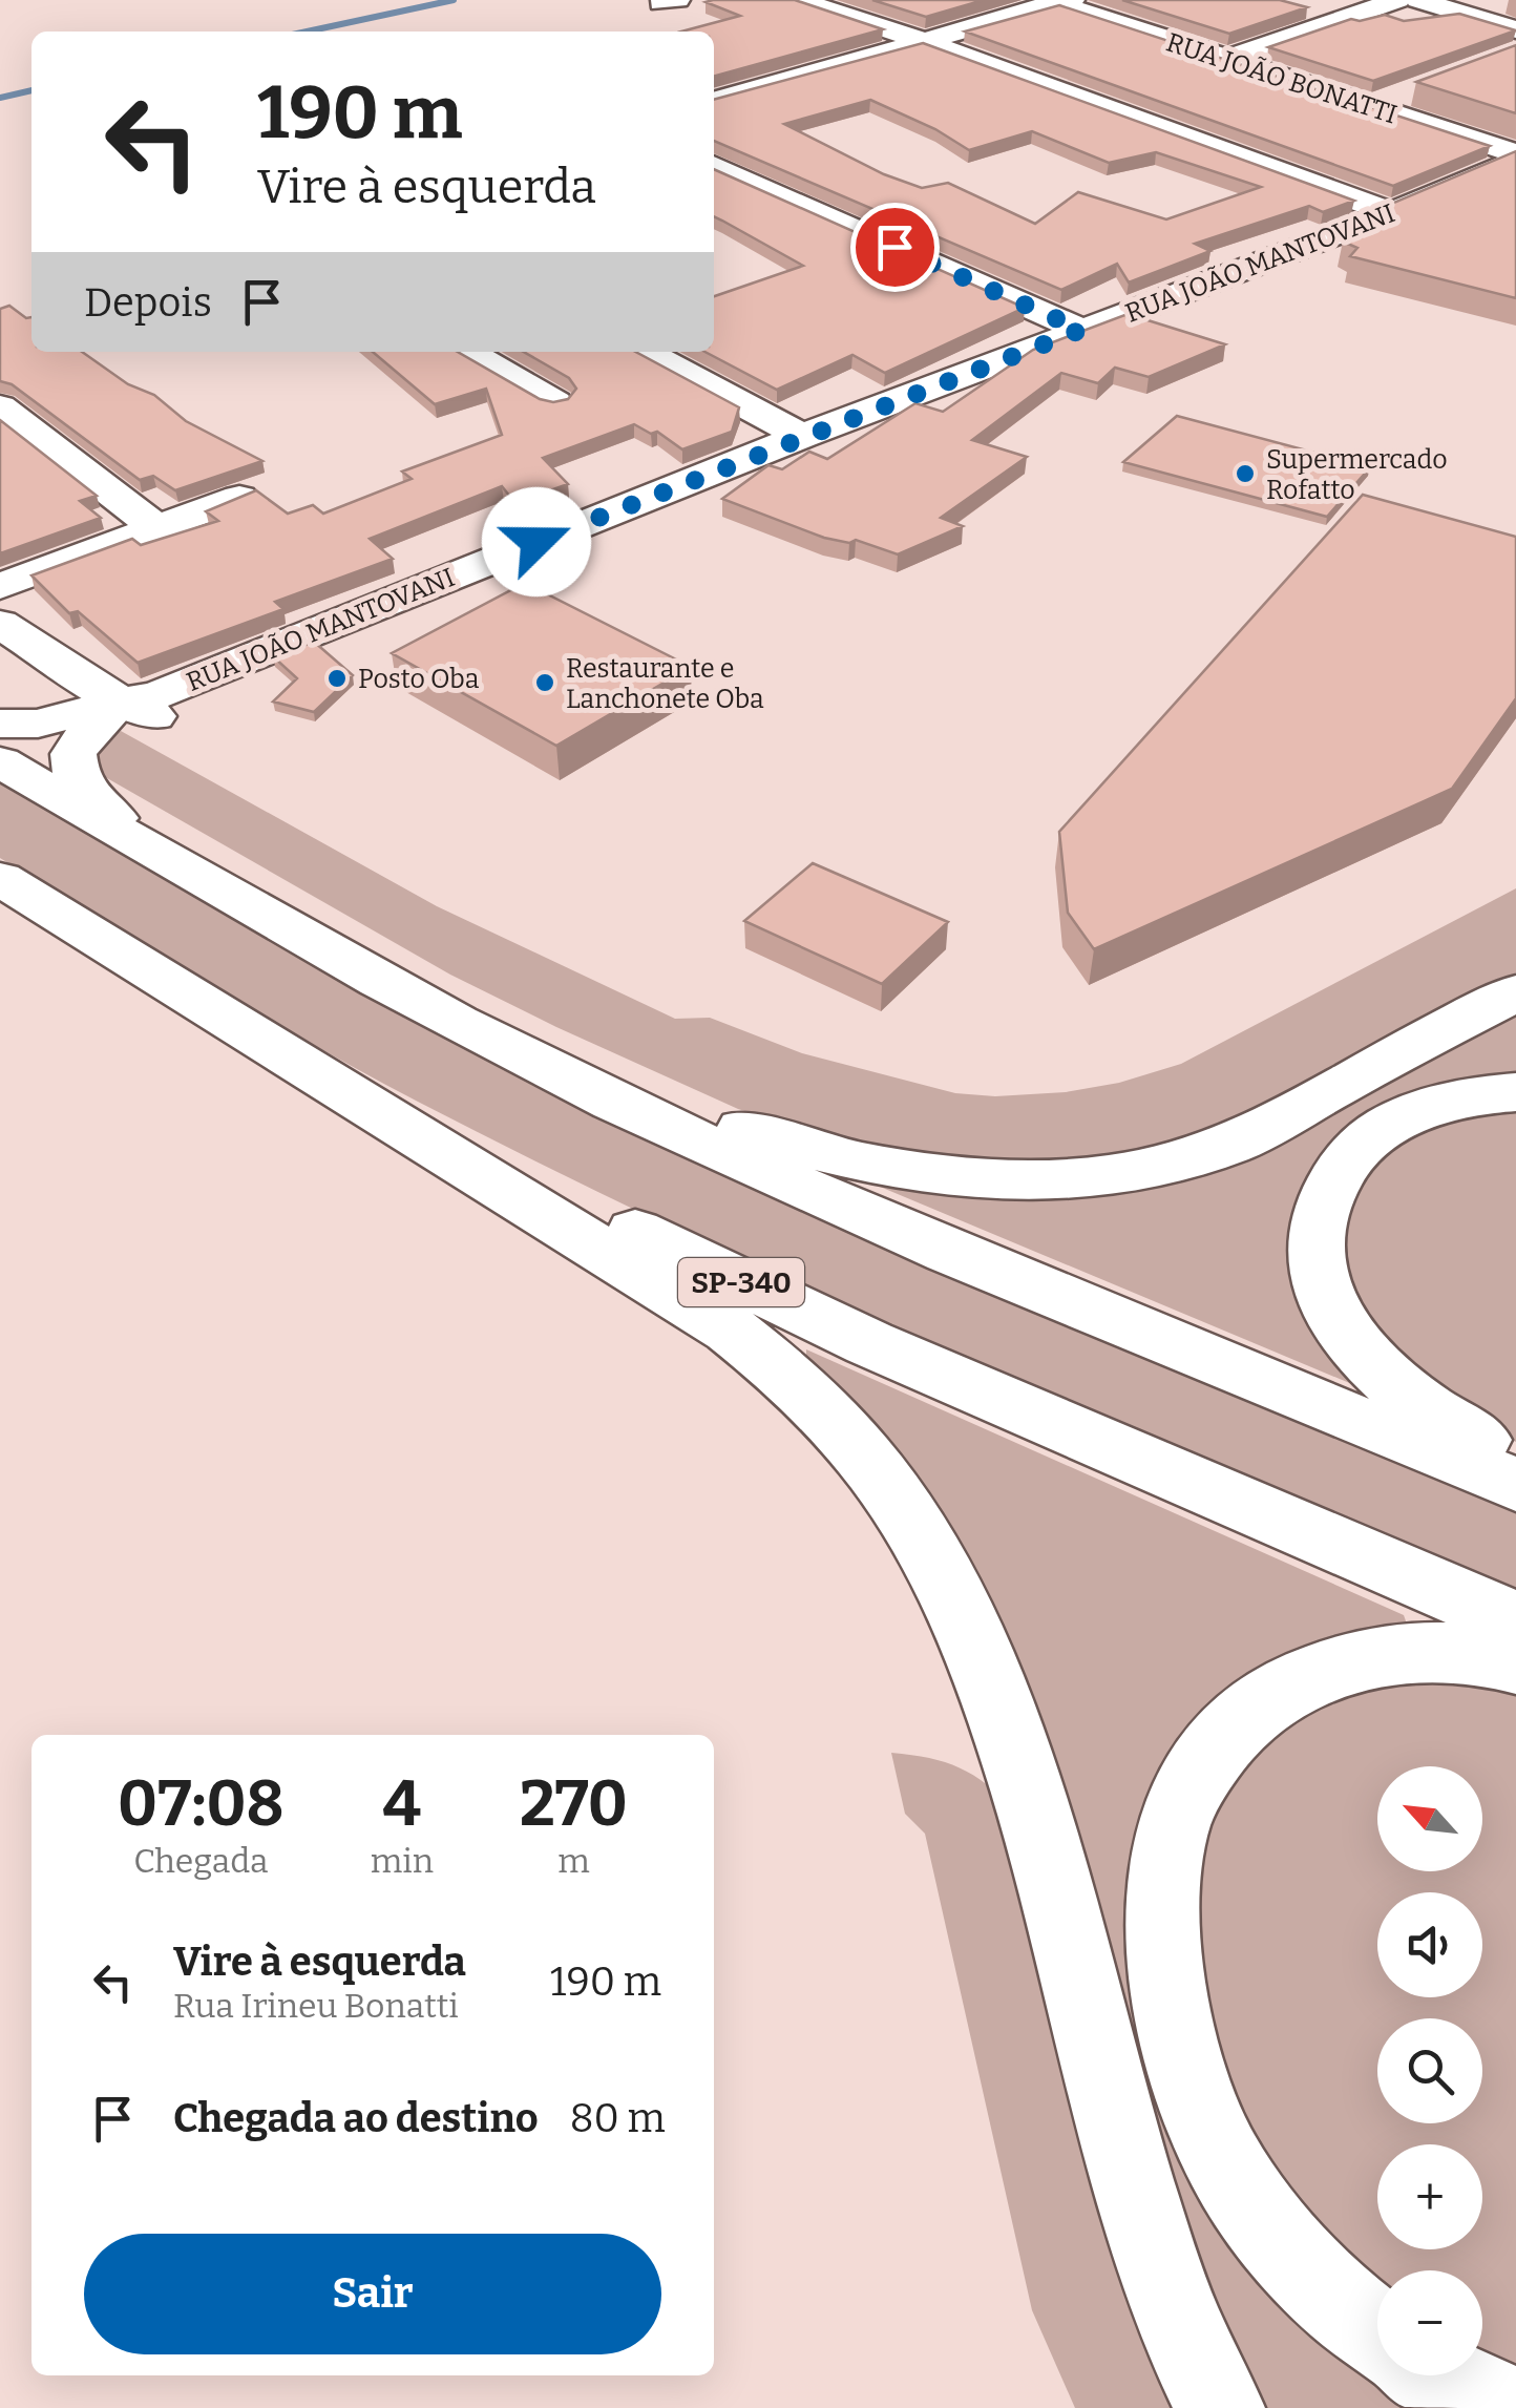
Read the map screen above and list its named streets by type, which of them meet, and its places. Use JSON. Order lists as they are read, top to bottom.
{
  "streets": {
    "main road": ["RUA JOÃO BONATTI", "RUA JOÃO MANTOVANI", "SP-340"]
  },
  "crossings": [
    ["RUA JOÃO BONATTI", "RUA JOÃO MANTOVANI"]
  ],
  "places": ["Supermercado Rofatto", "Posto Oba", "Restaurante e Lanchonete Oba"],
  "north": "top left",
  "page": {
    "turn": ["190 m", "Vire à esquerda"],
    "then": "Depois",
    "eta": [
      "07:08",
      "Chegada",
      "4",
      "min",
      "270",
      "m"
    ],
    "map_buttons": ["+", "−"],
    "list": [
      {
        "name": "Vire à esquerda",
        "note": "Rua Irineu Bonatti",
        "value": "190 m"
      },
      {
        "name": "Chegada ao destino",
        "value": "80 m"
      }
    ],
    "buttons": "Sair"
  }
}
